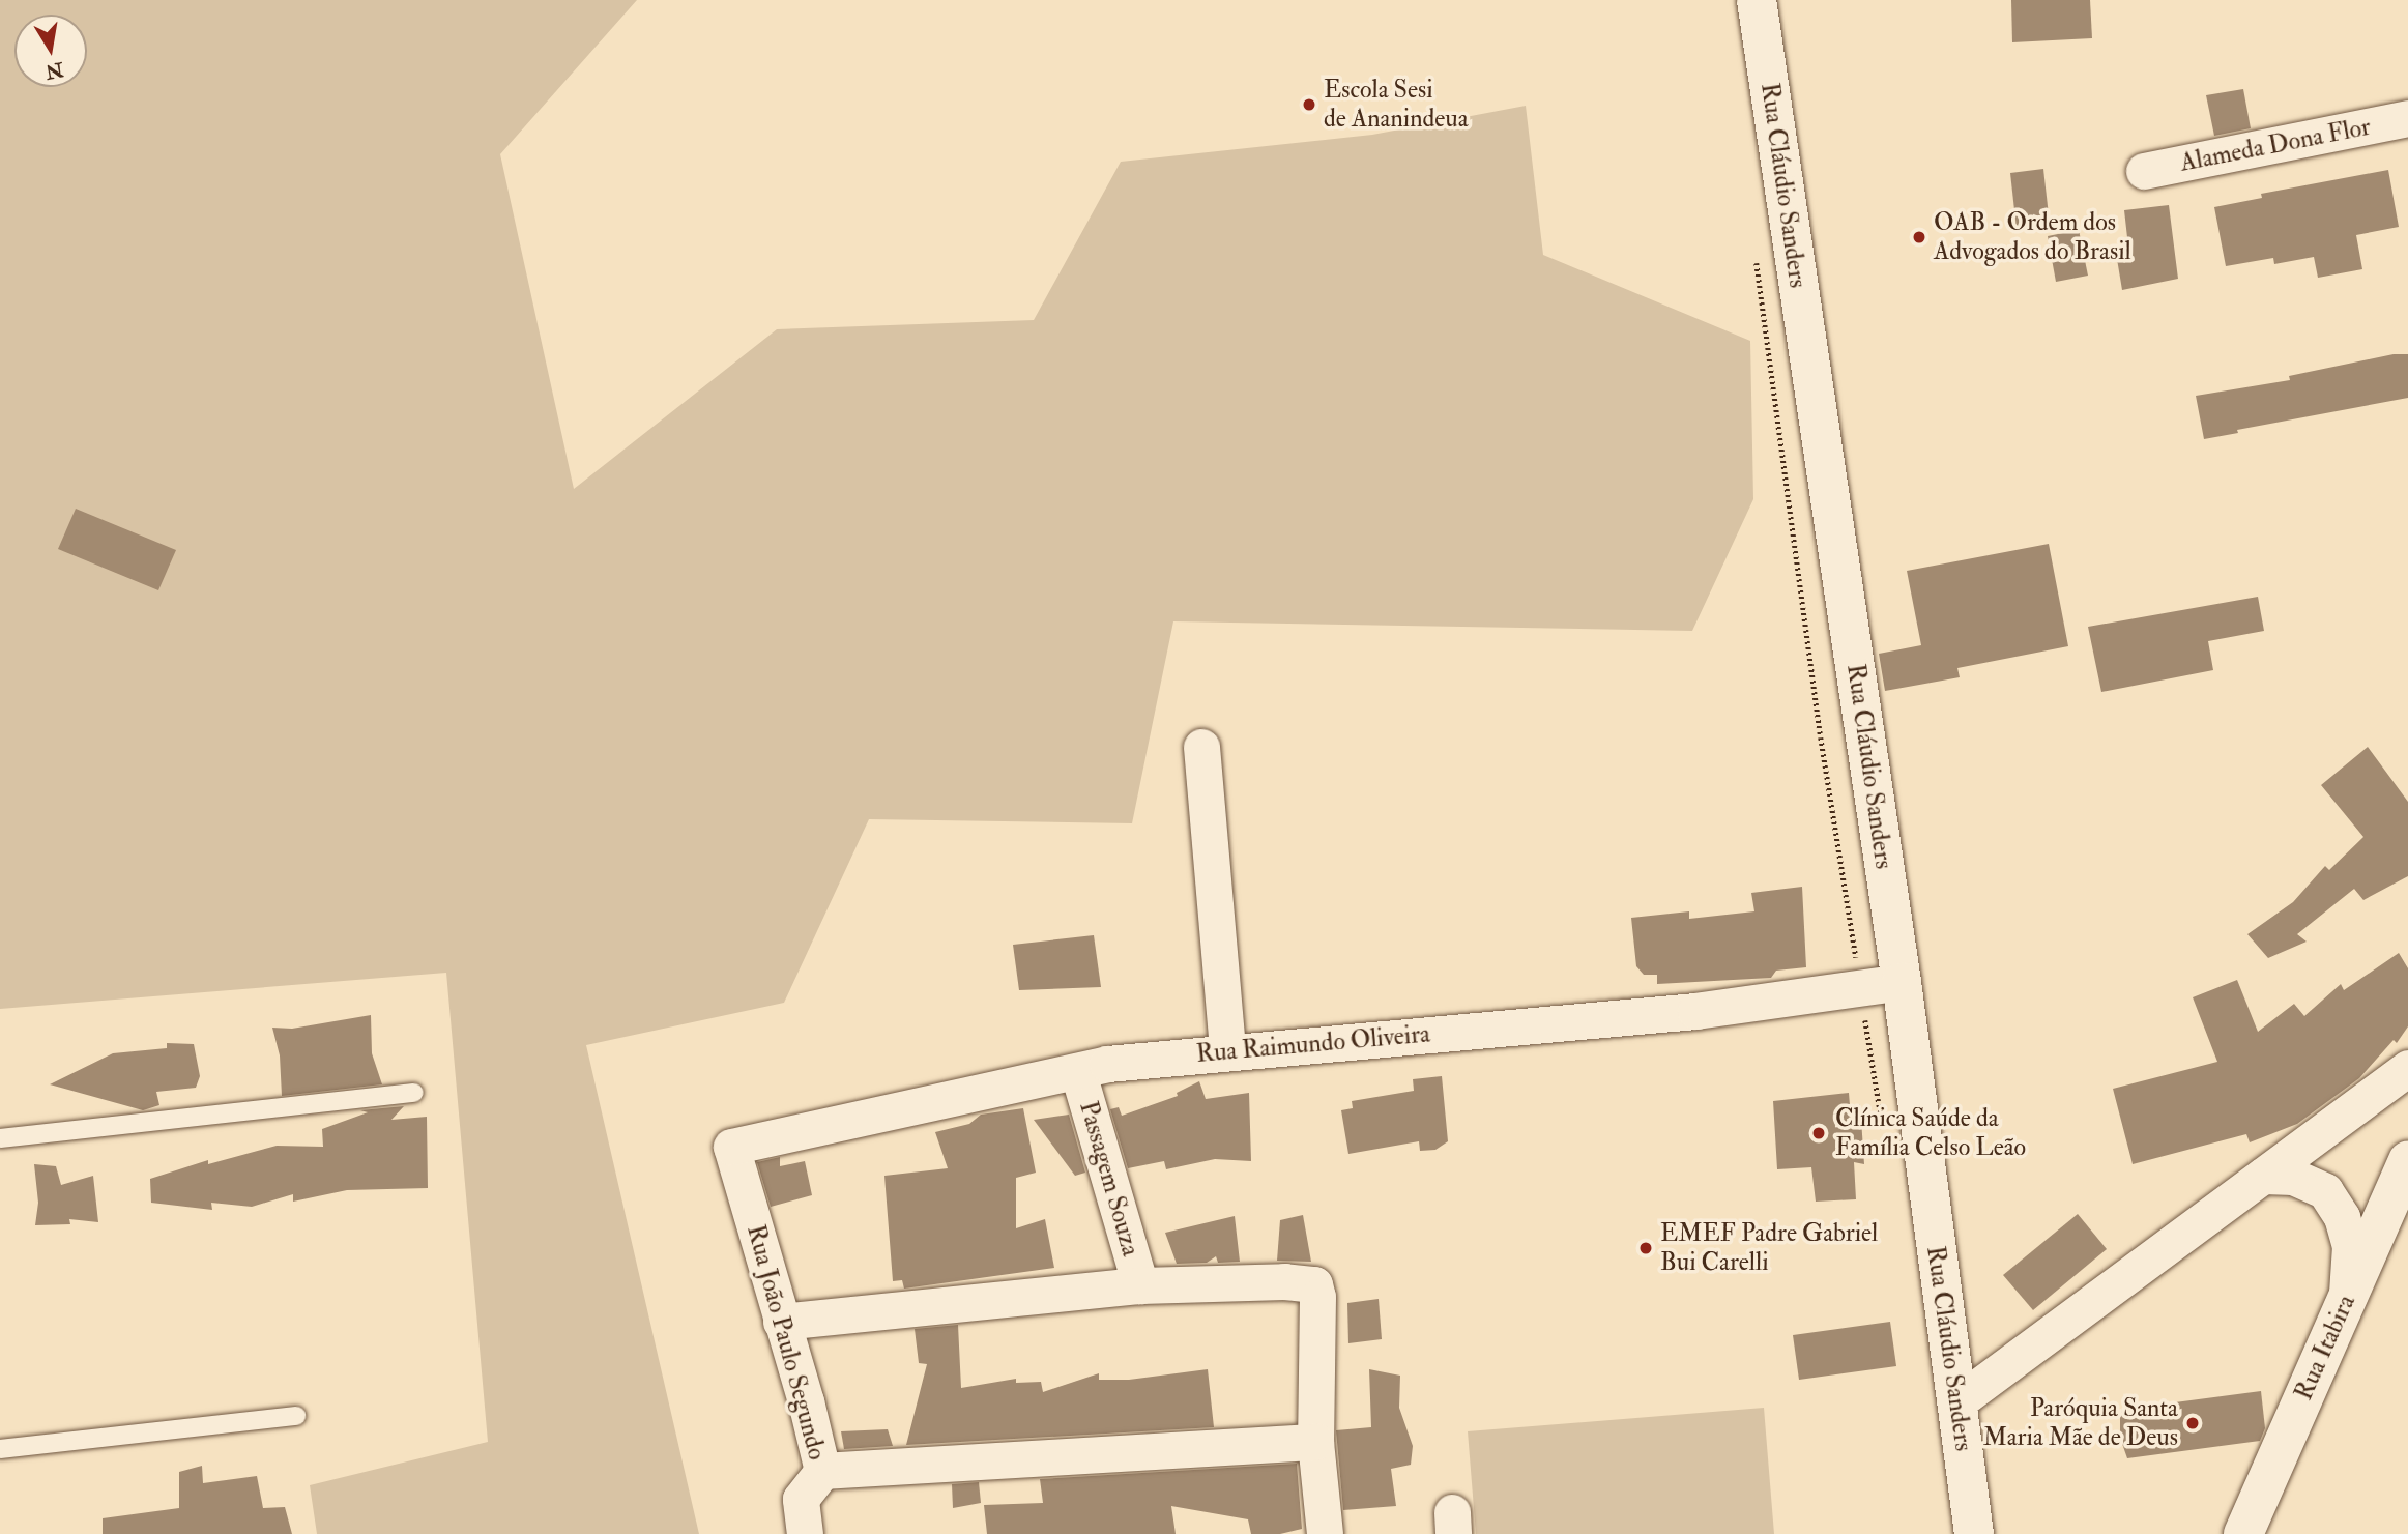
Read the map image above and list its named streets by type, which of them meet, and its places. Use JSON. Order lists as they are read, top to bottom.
{
  "streets": {
    "main road": ["Rua Cláudio Sanders", "Rua Itabira"],
    "street": [
      "Alameda Dona Flor",
      "Rua Raimundo Oliveira",
      "Passagem Souza",
      "Rua João Paulo Segundo"
    ]
  },
  "crossings": [
    ["Rua Cláudio Sanders", "Rua Raimundo Oliveira"],
    ["Rua Raimundo Oliveira", "Passagem Souza"],
    ["Rua Raimundo Oliveira", "Rua João Paulo Segundo"]
  ],
  "places": [
    "Escola Sesi de Ananindeua",
    "OAB - Ordem dos Advogados do Brasil",
    "Clínica Saúde da Família Celso Leão",
    "EMEF Padre Gabriel Bui Carelli",
    "Paróquia Santa Maria Mãe de Deus"
  ],
  "north": "bottom"
}
